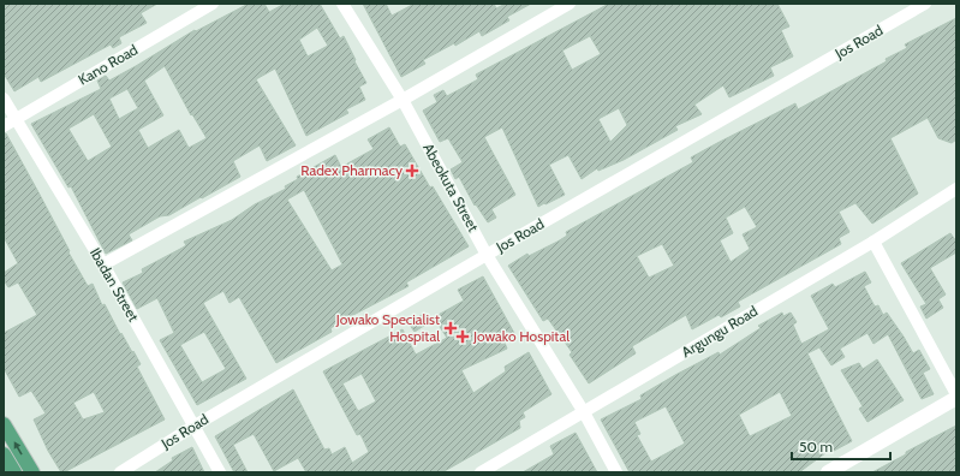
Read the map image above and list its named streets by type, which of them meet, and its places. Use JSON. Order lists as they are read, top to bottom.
{
  "streets": {
    "street": [
      "Jos Road",
      "Kano Road",
      "Abeokuta Street",
      "Ibadan Street",
      "Argungu Road"
    ]
  },
  "crossings": [
    ["Jos Road", "Abeokuta Street"],
    ["Jos Road", "Ibadan Street"],
    ["Kano Road", "Ibadan Street"],
    ["Abeokuta Street", "Argungu Road"]
  ],
  "places": {
    "health": ["Radex Pharmacy", "Jowako Specialist Hospital", "Jowako Hospital"]
  },
  "scale_bar": "50 m"
}
